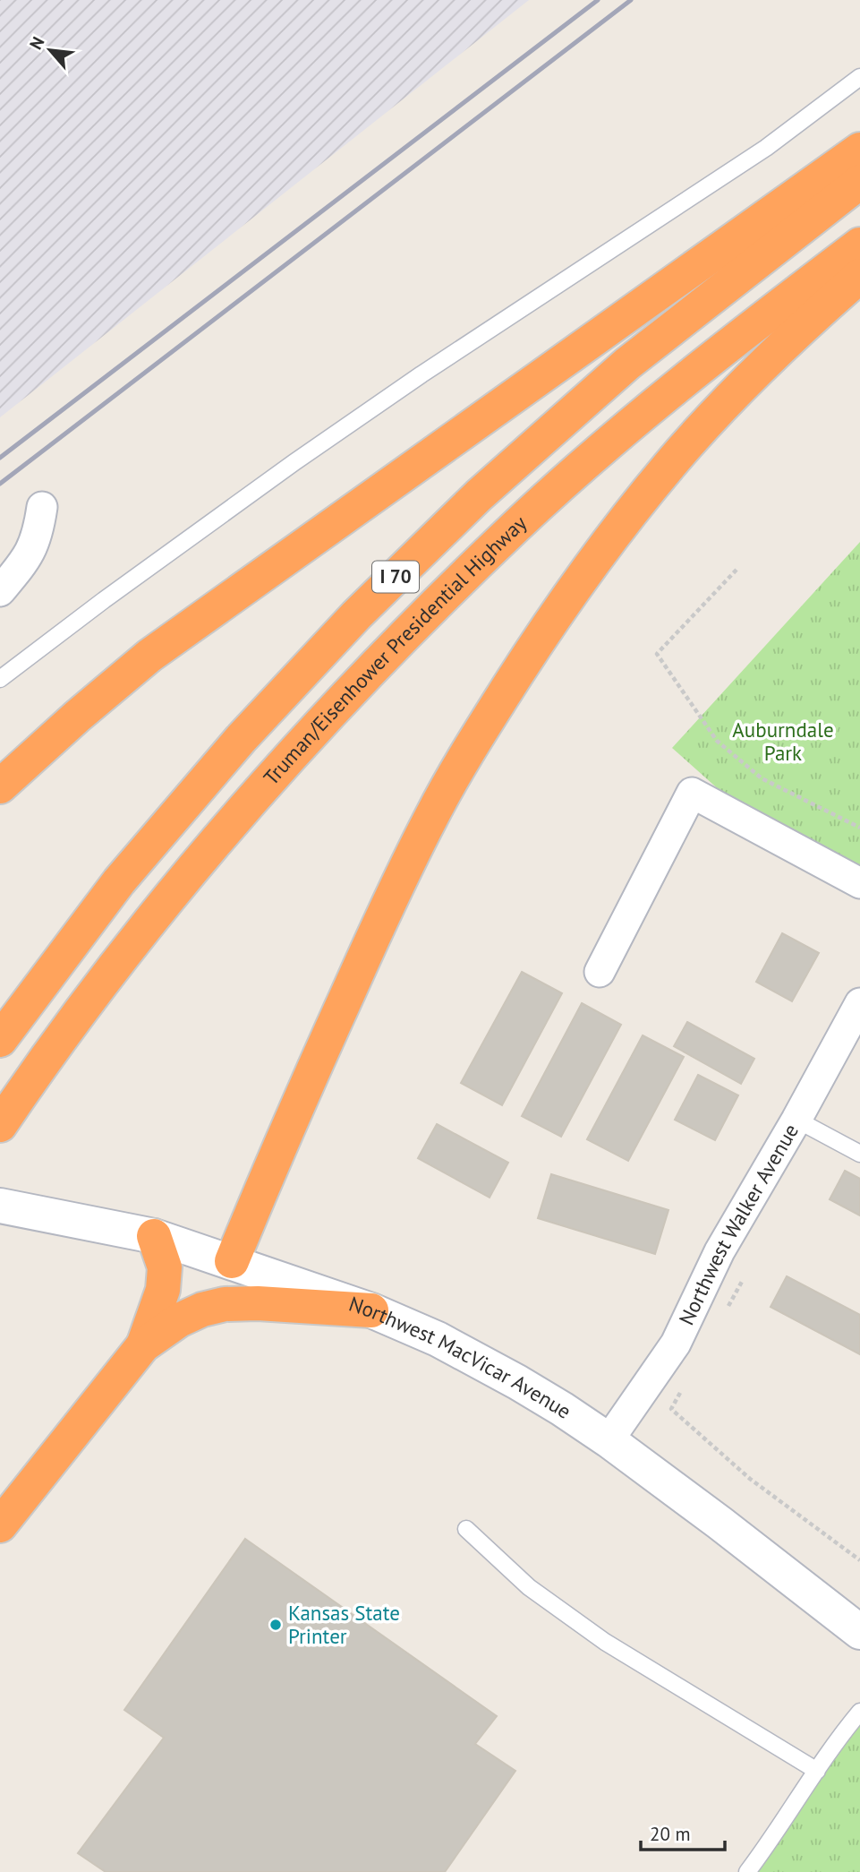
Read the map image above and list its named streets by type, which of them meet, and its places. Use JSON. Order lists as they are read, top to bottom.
{
  "streets": {
    "highway": ["I 70", "Truman/Eisenhower Presidential Highway"],
    "main road": ["Northwest MacVicar Avenue"],
    "street": ["Northwest Walker Avenue"]
  },
  "crossings": [
    ["Northwest Walker Avenue", "Northwest MacVicar Avenue"]
  ],
  "parks": ["Auburndale Park"],
  "places": ["Kansas State Printer"],
  "scale_bar": "20 m",
  "north": "top left"
}
